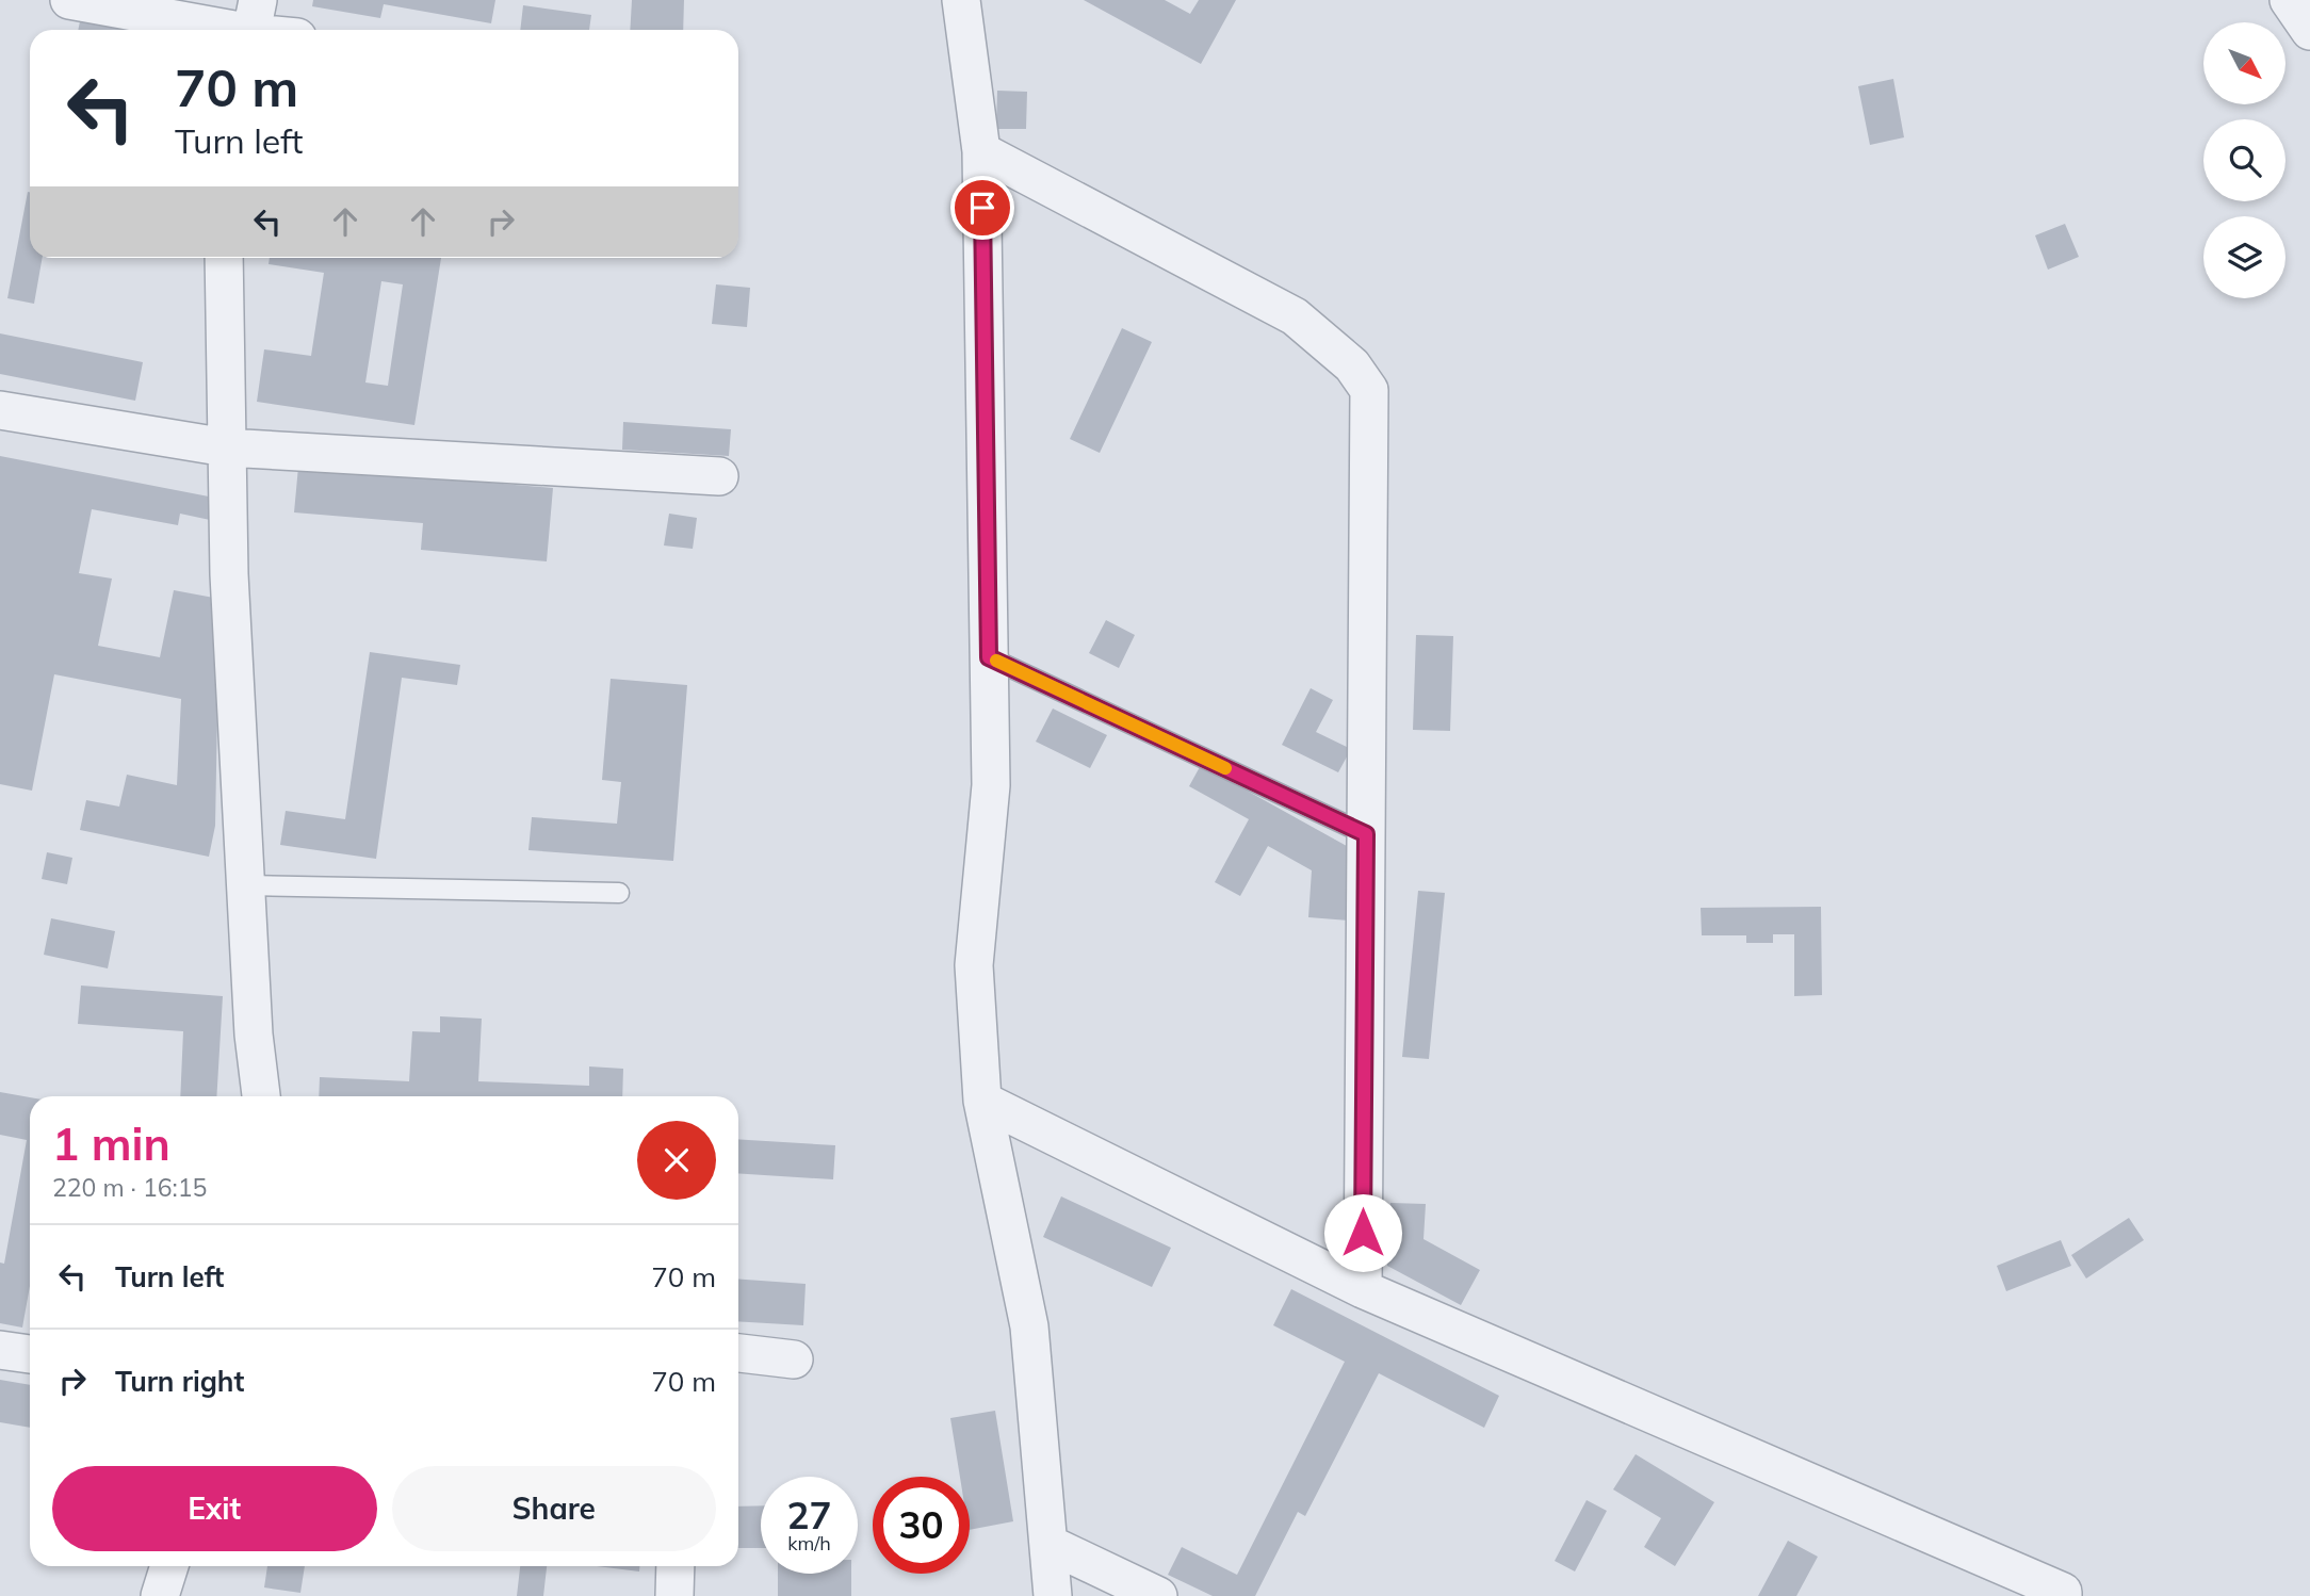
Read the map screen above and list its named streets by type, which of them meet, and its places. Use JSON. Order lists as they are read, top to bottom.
{
  "north": "bottom right",
  "page": {
    "turn": ["70 m", "Turn left"],
    "heading": ["1 min", "220 m · 16:15"],
    "list": [
      {
        "name": "Turn left",
        "value": "70 m"
      },
      {
        "name": "Turn right",
        "value": "70 m"
      }
    ],
    "buttons": ["Exit", "Share"],
    "speed": "27 km/h",
    "limit": "30"
  }
}
